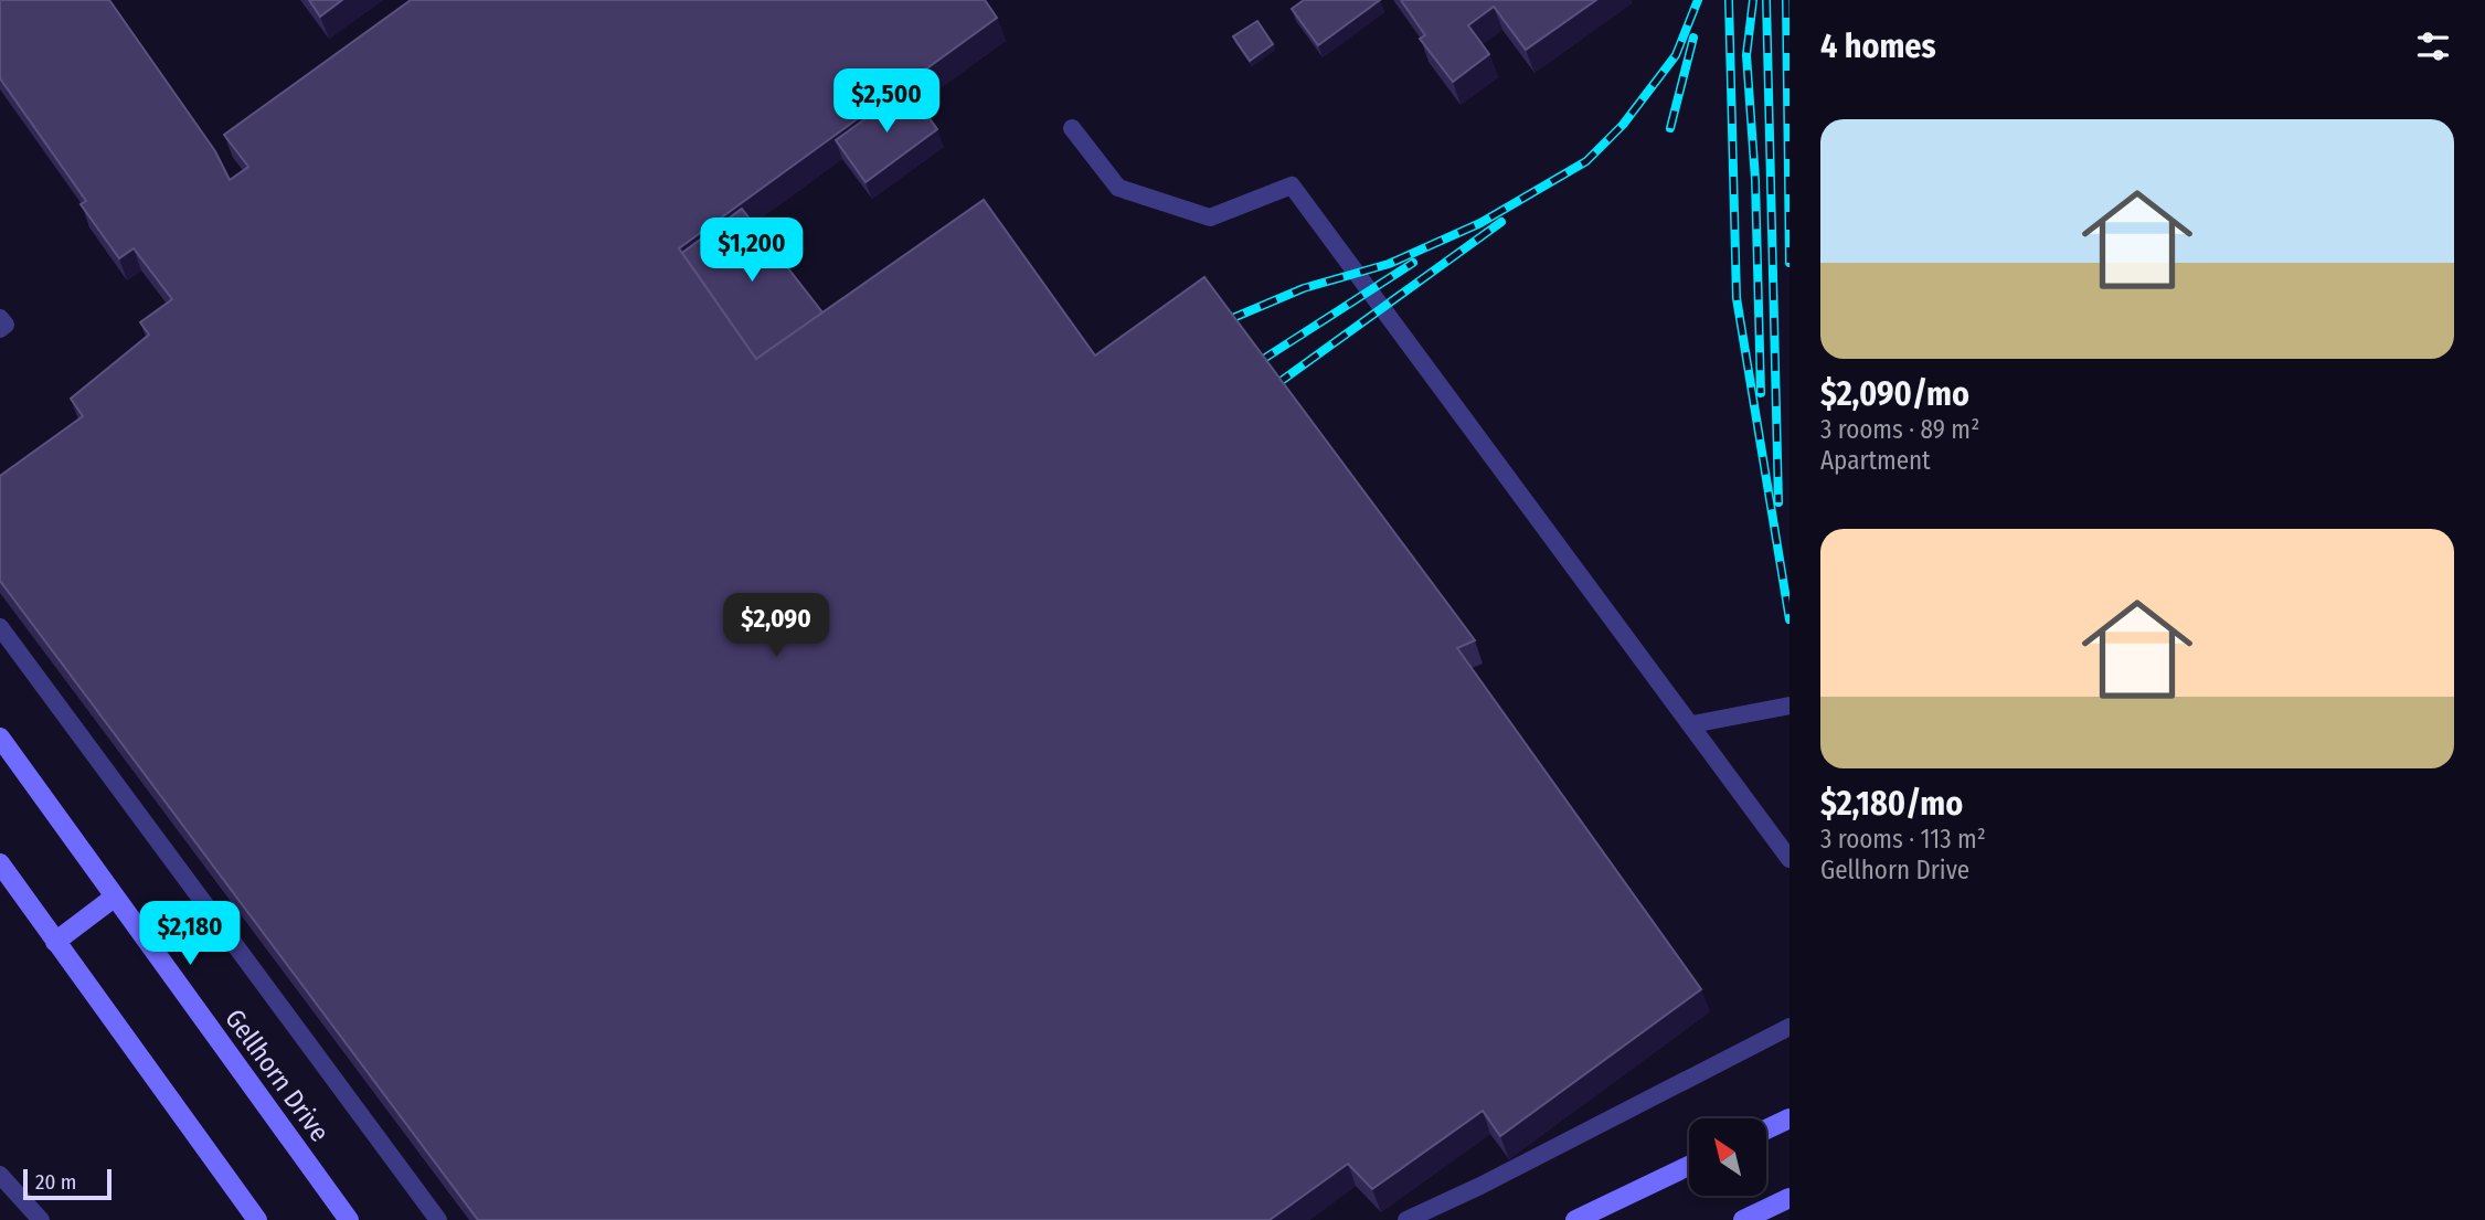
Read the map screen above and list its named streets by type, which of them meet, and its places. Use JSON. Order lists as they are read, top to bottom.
{
  "streets": {
    "main road": ["Gellhorn Drive"]
  },
  "scale_bar": "20 m",
  "north": "top left",
  "page": {
    "heading": "4 homes",
    "price": [
      "$2,500",
      "$1,200",
      "$2,090",
      "$2,180"
    ],
    "list": [
      {
        "name": "$2,090/mo",
        "note": "3 rooms · 89 m² · Apartment"
      },
      {
        "name": "$2,180/mo",
        "note": "3 rooms · 113 m² · Gellhorn Drive"
      }
    ],
    "scale": "20 m"
  }
}
